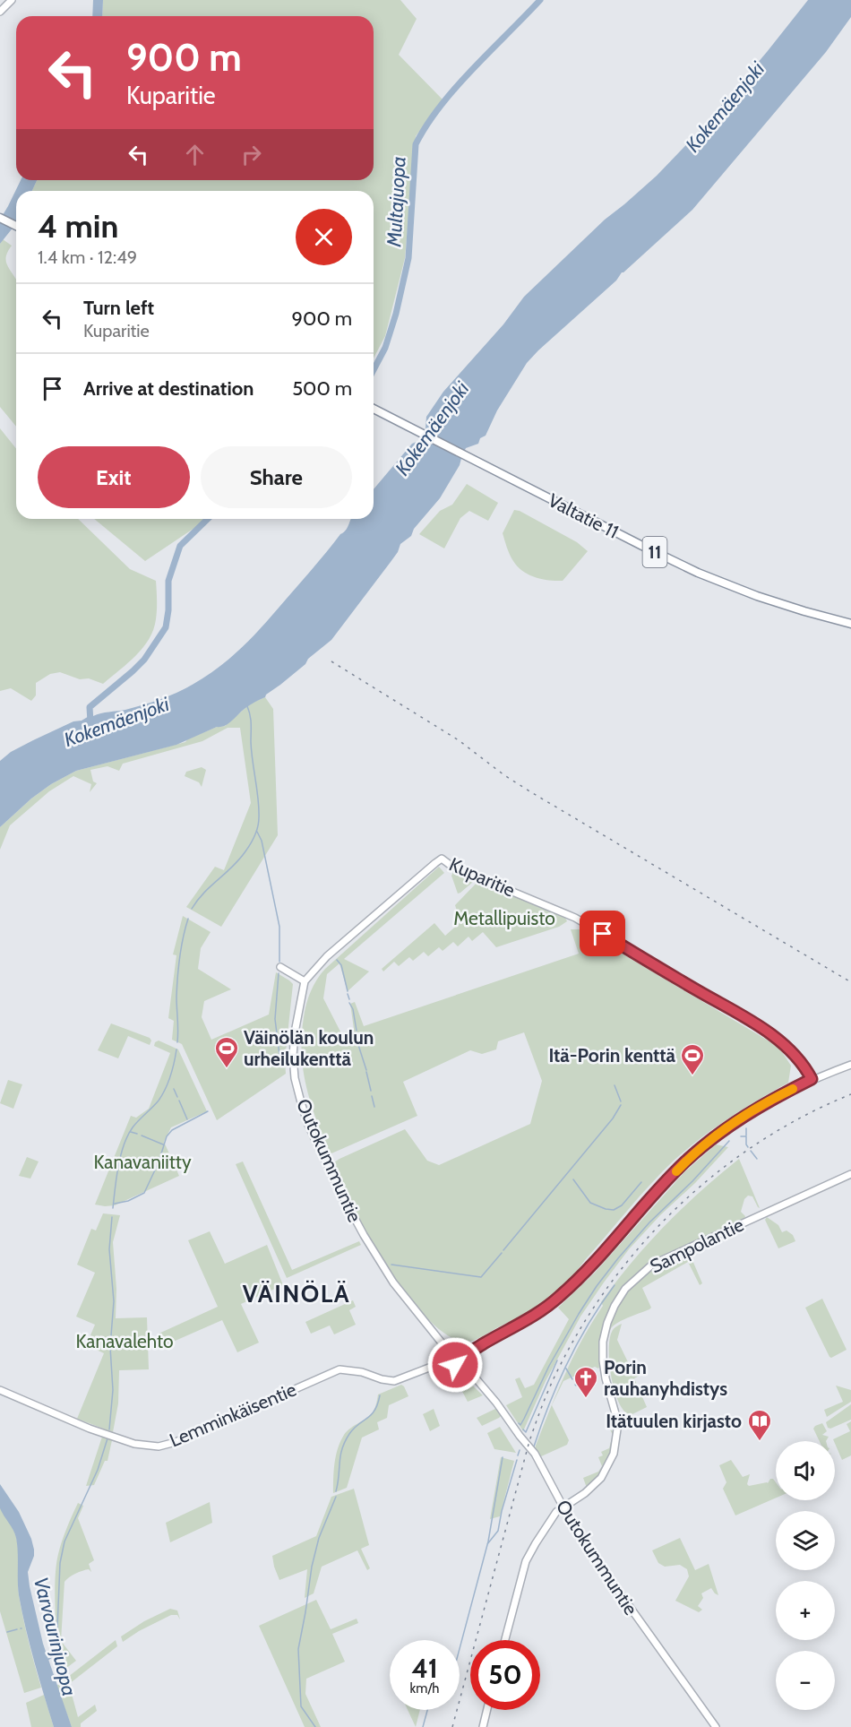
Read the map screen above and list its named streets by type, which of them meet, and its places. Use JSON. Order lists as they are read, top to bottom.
{
  "streets": {
    "highway": ["Valtatie 11", "11"],
    "street": [
      "Kuparitie",
      "Outokummuntie",
      "Sampolantie",
      "Lemminkäisentie"
    ]
  },
  "crossings": [
    ["Kuparitie", "Outokummuntie"],
    ["Outokummuntie", "Sampolantie"]
  ],
  "districts": ["VÄINÖLÄ"],
  "water": ["Kokemäenjoki", "Multajuopa", "Varvourinjuopa"],
  "parks": ["Metallipuisto", "Kanavaniitty", "Kanavalehto"],
  "places": {
    "sports": ["Väinölän koulun urheilukenttä", "Itä-Porin kenttä"],
    "church": ["Porin rauhanyhdistys"],
    "library": ["Itätuulen kirjasto"]
  },
  "page": {
    "turn": ["900 m", "Kuparitie"],
    "heading": ["4 min", "1.4 km · 12:49"],
    "list": [
      {
        "name": "Turn left",
        "note": "Kuparitie",
        "value": "900 m"
      },
      {
        "name": "Arrive at destination",
        "value": "500 m"
      }
    ],
    "buttons": ["Exit", "Share"],
    "map_buttons": ["+", "−"],
    "speed": "41 km/h",
    "limit": "50"
  }
}
